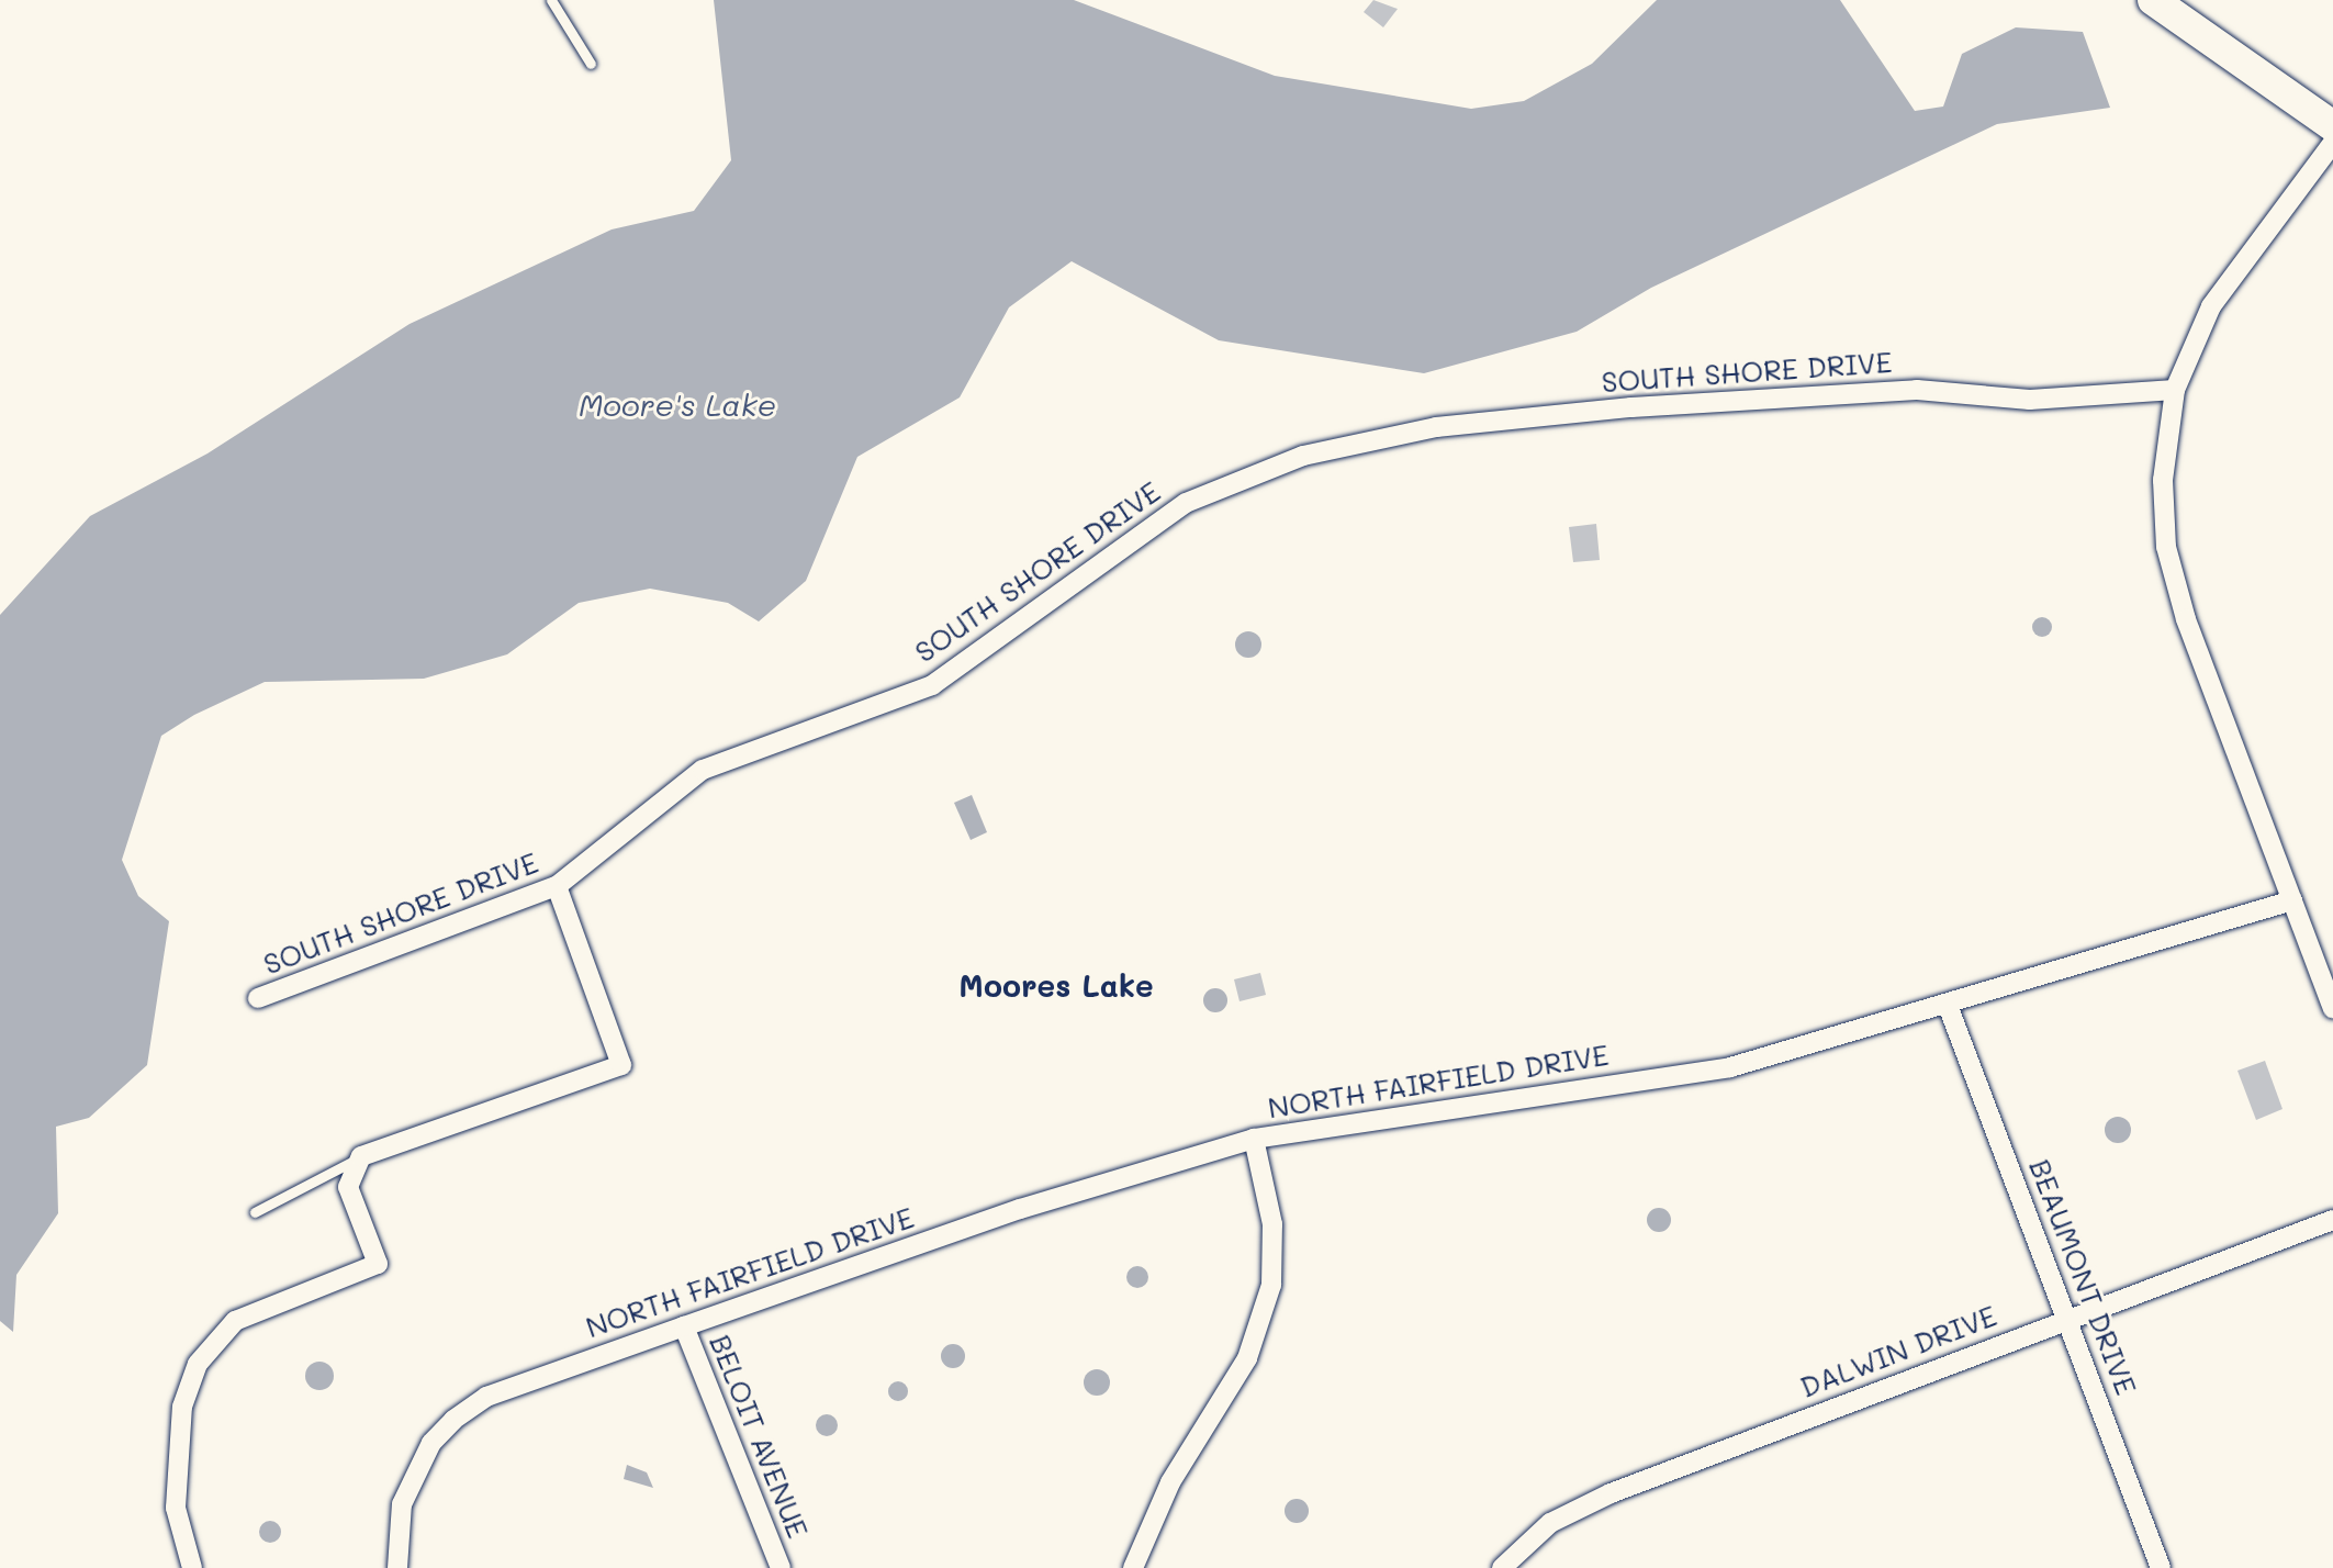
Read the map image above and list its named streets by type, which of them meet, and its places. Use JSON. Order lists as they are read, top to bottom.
{
  "streets": {
    "street": [
      "SOUTH SHORE DRIVE",
      "NORTH FAIRFIELD DRIVE",
      "BEAUMONT DRIVE",
      "DALWIN DRIVE",
      "BELOIT AVENUE"
    ]
  },
  "crossings": [
    ["NORTH FAIRFIELD DRIVE", "BEAUMONT DRIVE"],
    ["NORTH FAIRFIELD DRIVE", "BELOIT AVENUE"],
    ["BEAUMONT DRIVE", "DALWIN DRIVE"]
  ],
  "districts": ["Moores Lake"],
  "water": ["Moore's Lake"]
}
